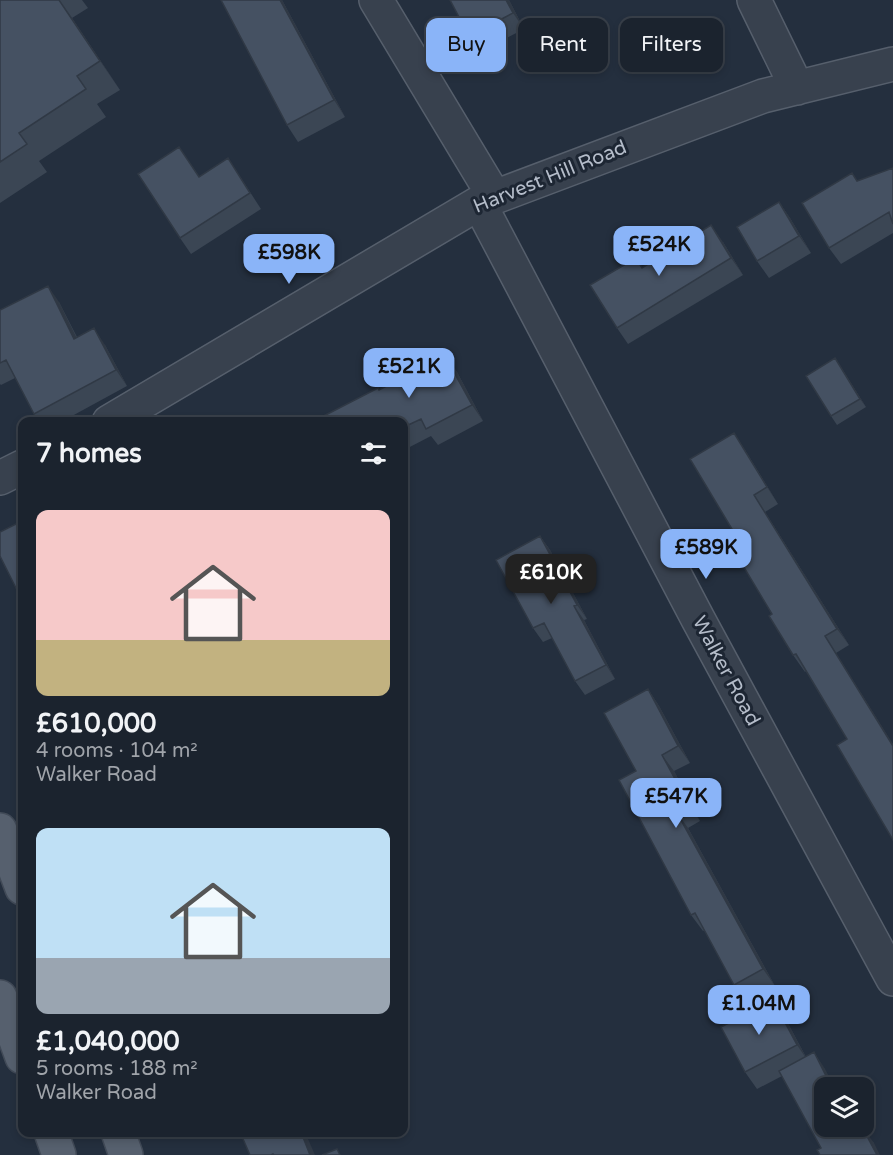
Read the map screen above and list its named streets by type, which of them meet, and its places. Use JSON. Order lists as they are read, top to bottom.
{
  "streets": {
    "street": ["Harvest Hill Road", "Walker Road"]
  },
  "crossings": [
    ["Harvest Hill Road", "Walker Road"]
  ],
  "page": {
    "chip": ["Buy", "Rent", "Filters"],
    "price": [
      "£524K",
      "£598K",
      "£521K",
      "£589K",
      "£610K",
      "£547K",
      "£1.04M"
    ],
    "heading": "7 homes",
    "list": [
      {
        "name": "£610,000",
        "note": "4 rooms · 104 m² · Walker Road"
      },
      {
        "name": "£1,040,000",
        "note": "5 rooms · 188 m² · Walker Road"
      }
    ]
  }
}
